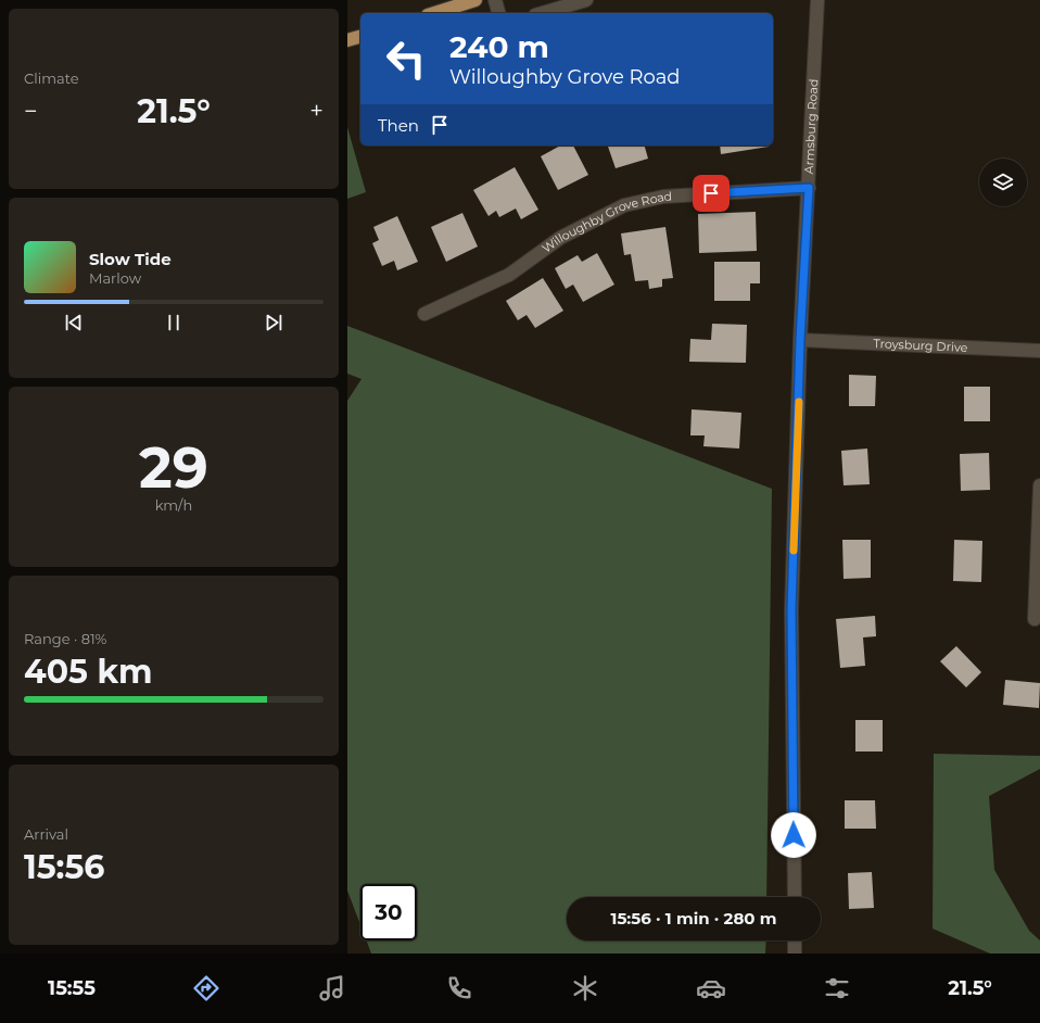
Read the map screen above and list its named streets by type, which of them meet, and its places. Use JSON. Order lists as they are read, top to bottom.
{
  "streets": {
    "street": ["Armsburg Road", "Willoughby Grove Road", "Troysburg Drive"]
  },
  "crossings": [
    ["Armsburg Road", "Willoughby Grove Road"],
    ["Armsburg Road", "Troysburg Drive"]
  ],
  "page": {
    "tile": [
      "Climate",
      ["29", "km/h"],
      ["Range · 81%", "405 km"],
      ["Arrival", "15:56"]
    ],
    "turn": ["240 m", "Willoughby Grove Road"],
    "heat": ["−", "21.5°", "+"],
    "then": "Then",
    "song": ["Slow Tide", "Marlow"],
    "limit": "30",
    "trip": "15:56 · 1 min · 280 m",
    "tabs": ["15:55", "21.5°"]
  }
}
